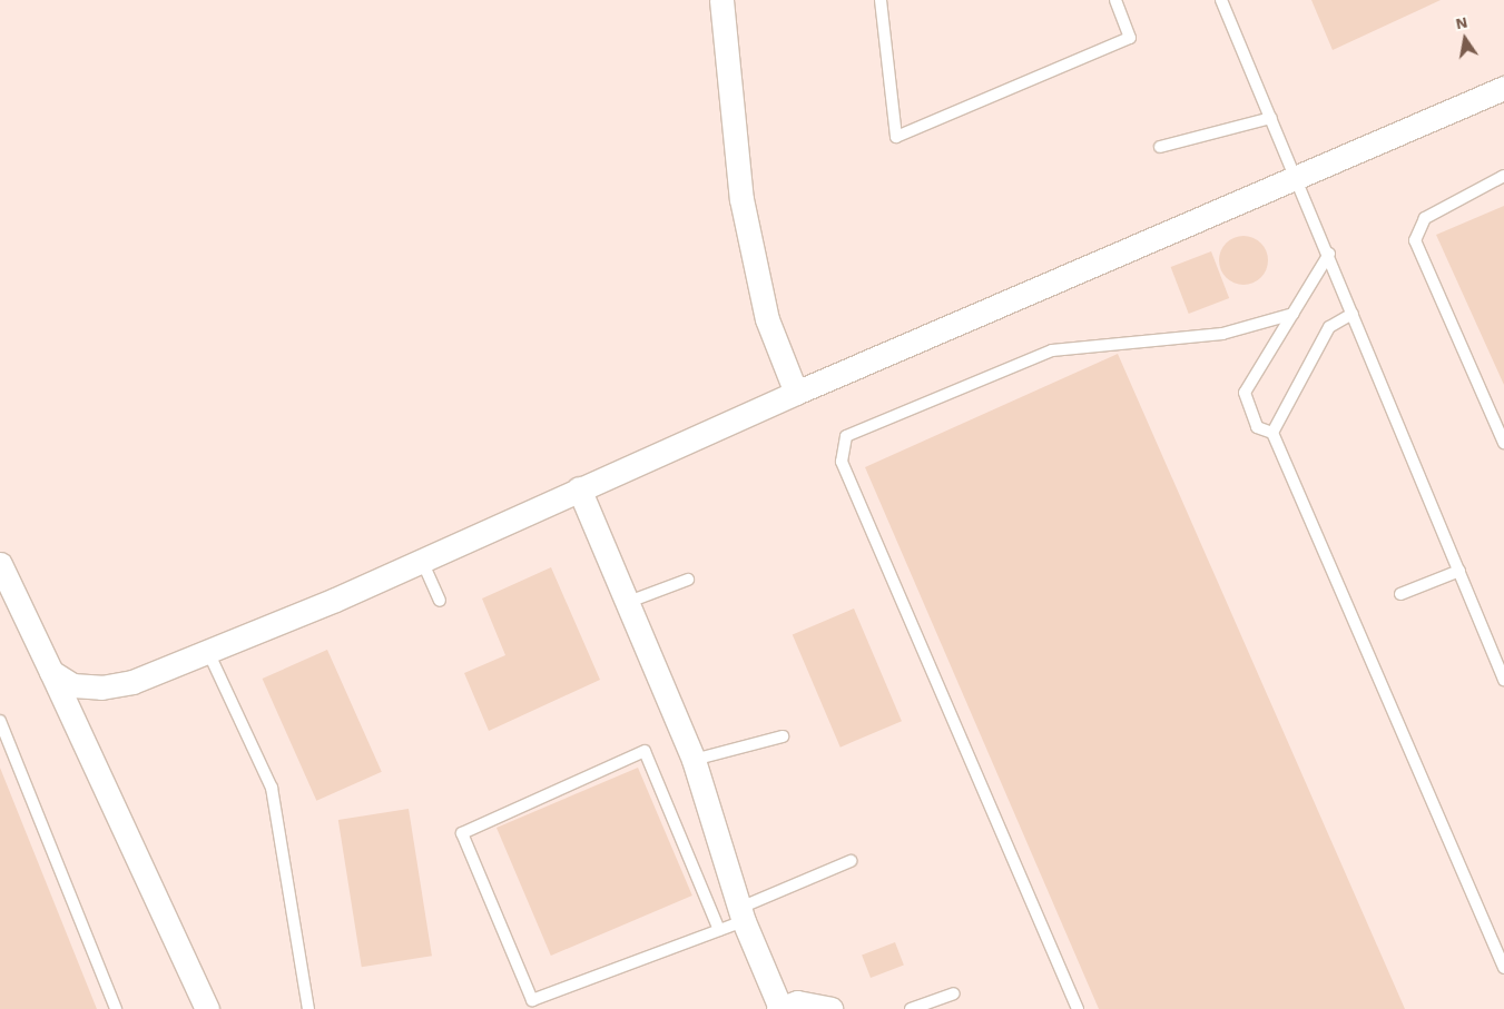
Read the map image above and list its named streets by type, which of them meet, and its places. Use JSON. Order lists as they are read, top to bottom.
{
  "north": "top"
}
